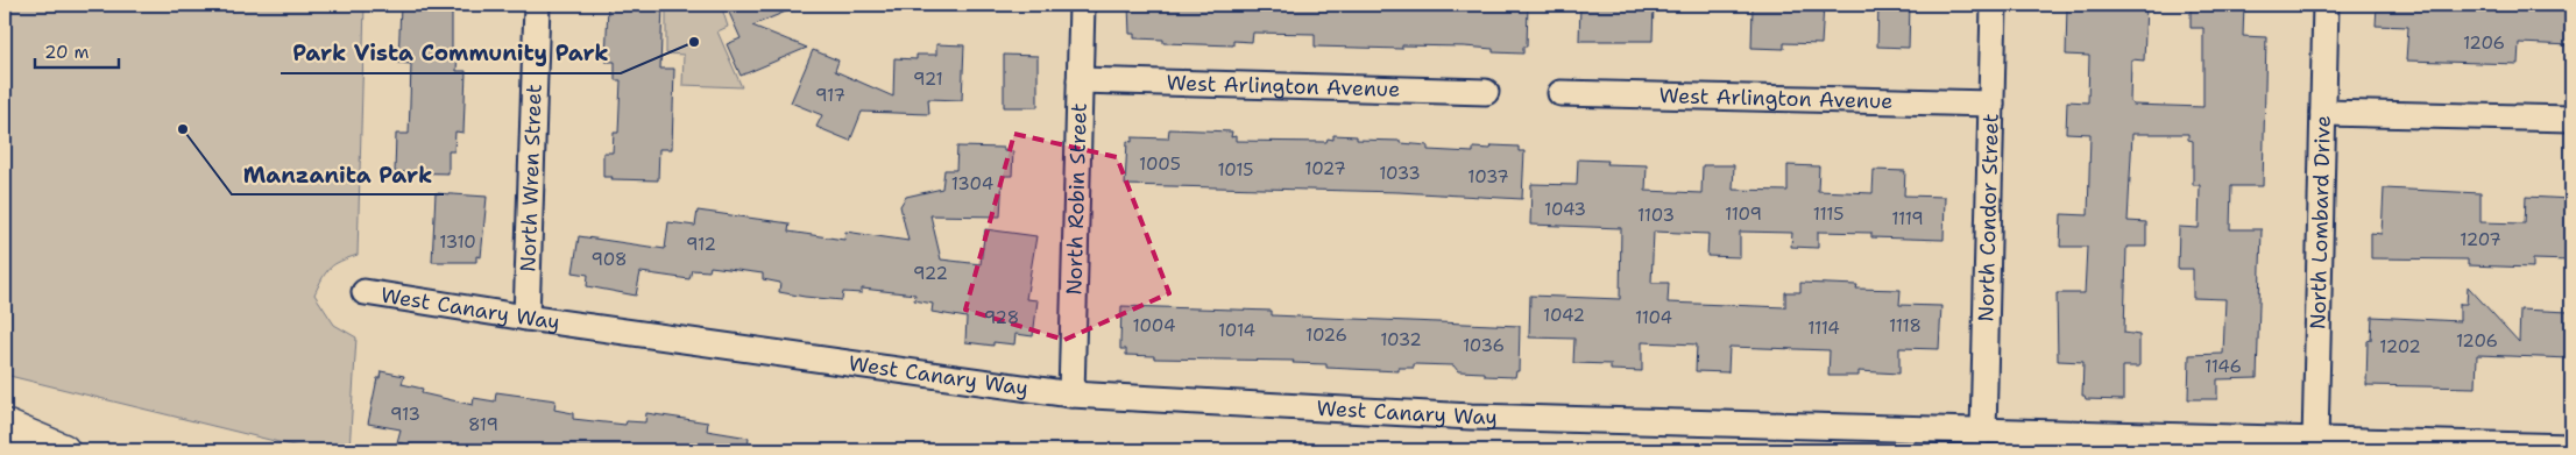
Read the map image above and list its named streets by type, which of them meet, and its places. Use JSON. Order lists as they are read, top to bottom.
{
  "streets": {
    "street": [
      "West Arlington Avenue",
      "North Wren Street",
      "North Robin Street",
      "North Condor Street",
      "North Lombard Drive",
      "West Canary Way"
    ]
  },
  "crossings": [
    ["West Arlington Avenue", "North Robin Street"],
    ["West Arlington Avenue", "North Condor Street"],
    ["North Wren Street", "West Canary Way"],
    ["North Robin Street", "West Canary Way"],
    ["North Condor Street", "West Canary Way"],
    ["North Lombard Drive", "West Canary Way"]
  ],
  "places": ["Park Vista Community Park", "Manzanita Park"],
  "house_numbers": [
    "1206",
    "921",
    "917",
    "1005",
    "1027",
    "1015",
    "1033",
    "1037",
    "1304",
    "1043",
    "1109",
    "1115",
    "1103",
    "1119",
    "1207",
    "1310",
    "912",
    "908",
    "922",
    "1042",
    "928",
    "1104",
    "1004",
    "1118",
    "1114",
    "1014",
    "1026",
    "1032",
    "1206",
    "1036",
    "1202",
    "1146",
    "913",
    "819"
  ],
  "scale_bar": "20 m"
}
